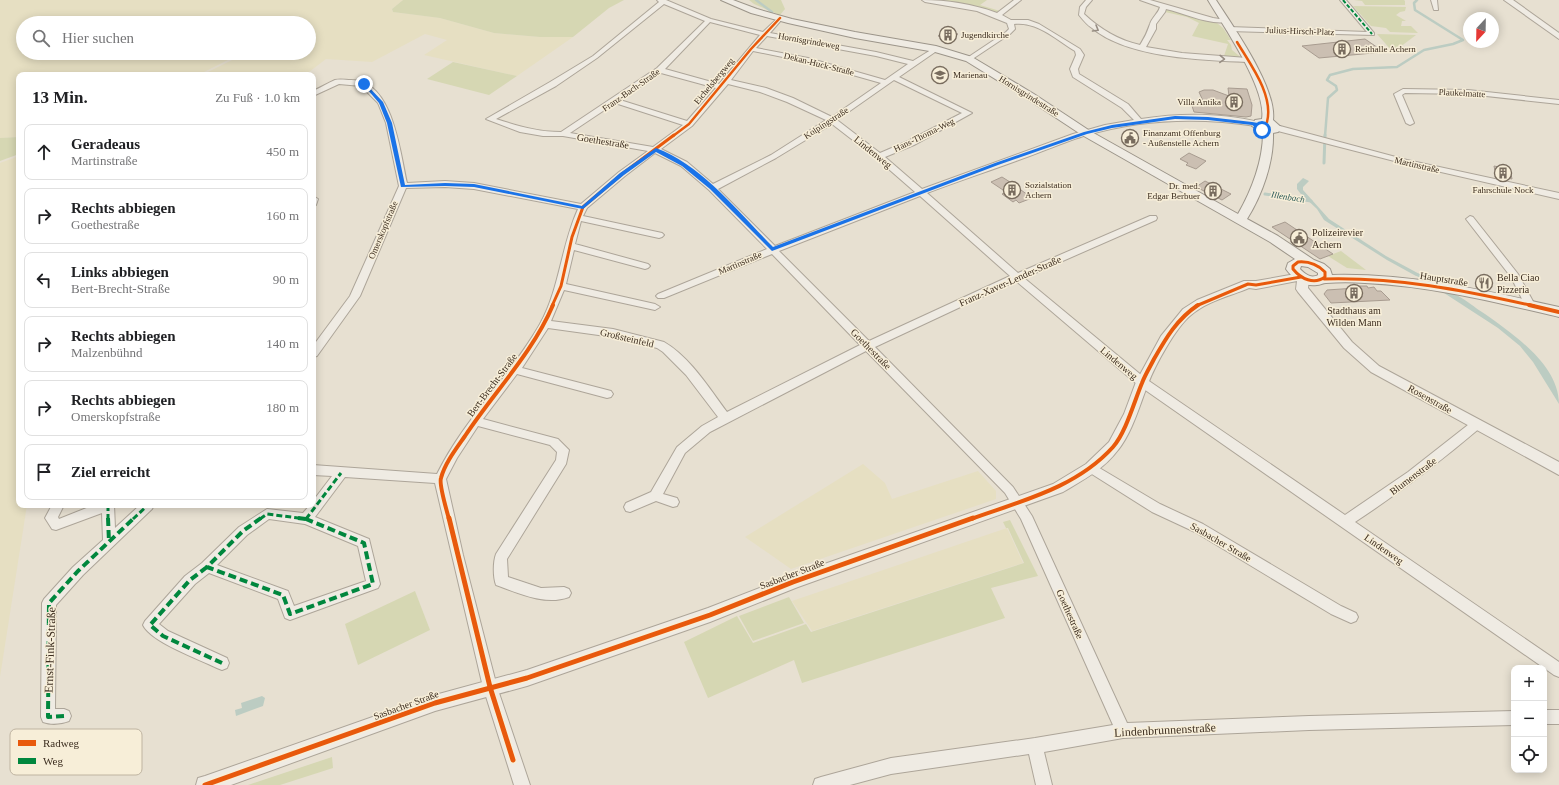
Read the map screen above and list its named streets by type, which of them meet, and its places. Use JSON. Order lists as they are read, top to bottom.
{
  "streets": {
    "main road": ["Hornisgrindestraße", "Hauptstraße"],
    "street": [
      "Julius-Hirsch-Platz",
      "Hornisgrindeweg",
      "Dekan-Huck-Straße",
      "Eichelsbergweg",
      "Franz-Bach-Straße",
      "Plaukelmatte",
      "Kolpingstraße",
      "Hans-Thoma-Weg",
      "Goethestraße",
      "Lindenweg",
      "Martinstraße",
      "Omerskopfstraße",
      "Franz-Xaver-Lender-Straße",
      "Großsteinfeld",
      "Bert-Brecht-Straße",
      "Rosenstraße",
      "Blumenstraße",
      "Sasbacher Straße",
      "Ernst-Fink-Straße",
      "Lindenbrunnenstraße"
    ]
  },
  "crossings": [
    ["Hornisgrindeweg", "Eichelsbergweg"],
    ["Hornisgrindeweg", "Franz-Bach-Straße"],
    ["Hornisgrindeweg", "Kolpingstraße"],
    ["Hornisgrindeweg", "Goethestraße"],
    ["Dekan-Huck-Straße", "Eichelsbergweg"],
    ["Dekan-Huck-Straße", "Kolpingstraße"],
    ["Eichelsbergweg", "Hornisgrindestraße"],
    ["Eichelsbergweg", "Goethestraße"],
    ["Eichelsbergweg", "Lindenweg"],
    ["Eichelsbergweg", "Bert-Brecht-Straße"],
    ["Franz-Bach-Straße", "Goethestraße"],
    ["Franz-Bach-Straße", "Lindenweg"],
    ["Hornisgrindestraße", "Kolpingstraße"],
    ["Hornisgrindestraße", "Martinstraße"],
    ["Hornisgrindestraße", "Hauptstraße"],
    ["Hornisgrindestraße", "Rosenstraße"],
    ["Hornisgrindestraße", "Sasbacher Straße"],
    ["Kolpingstraße", "Hans-Thoma-Weg"],
    ["Kolpingstraße", "Goethestraße"],
    ["Kolpingstraße", "Lindenweg"],
    ["Hans-Thoma-Weg", "Lindenweg"],
    ["Goethestraße", "Martinstraße"],
    ["Goethestraße", "Franz-Xaver-Lender-Straße"],
    ["Goethestraße", "Bert-Brecht-Straße"],
    ["Goethestraße", "Sasbacher Straße"],
    ["Goethestraße", "Lindenbrunnenstraße"],
    ["Lindenweg", "Martinstraße"],
    ["Lindenweg", "Franz-Xaver-Lender-Straße"],
    ["Lindenweg", "Blumenstraße"],
    ["Lindenweg", "Sasbacher Straße"],
    ["Hauptstraße", "Rosenstraße"],
    ["Hauptstraße", "Sasbacher Straße"],
    ["Großsteinfeld", "Bert-Brecht-Straße"],
    ["Rosenstraße", "Blumenstraße"],
    ["Rosenstraße", "Sasbacher Straße"]
  ],
  "water": ["Illenbach"],
  "places": {
    "building": [
      "Jugendkirche",
      "Reithalle Achern",
      "Villa Antika",
      "Fahrschule Nock",
      "Sozialstation Achern",
      "Dr. med. Edgar Berbuer",
      "Stadthaus am Wilden Mann"
    ],
    "school or university": ["Marienau"],
    "public building": ["Finanzamt Offenburg - Außenstelle Achern", "Polizeirevier Achern"],
    "restaurant": ["Bella Ciao Pizzeria"]
  },
  "legend": ["Radweg", "Weg"],
  "north": "bottom",
  "page": {
    "search": "Hier suchen",
    "heading": ["13 Min.", "Zu Fuß · 1.0 km"],
    "list": [
      ["Geradeaus", "Martinstraße", "450 m"],
      ["Rechts abbiegen", "Goethestraße", "160 m"],
      ["Links abbiegen", "Bert-Brecht-Straße", "90 m"],
      ["Rechts abbiegen", "Malzenbühnd", "140 m"],
      ["Rechts abbiegen", "Omerskopfstraße", "180 m"],
      "Ziel erreicht"
    ],
    "map_buttons": ["+", "−"]
  }
}
